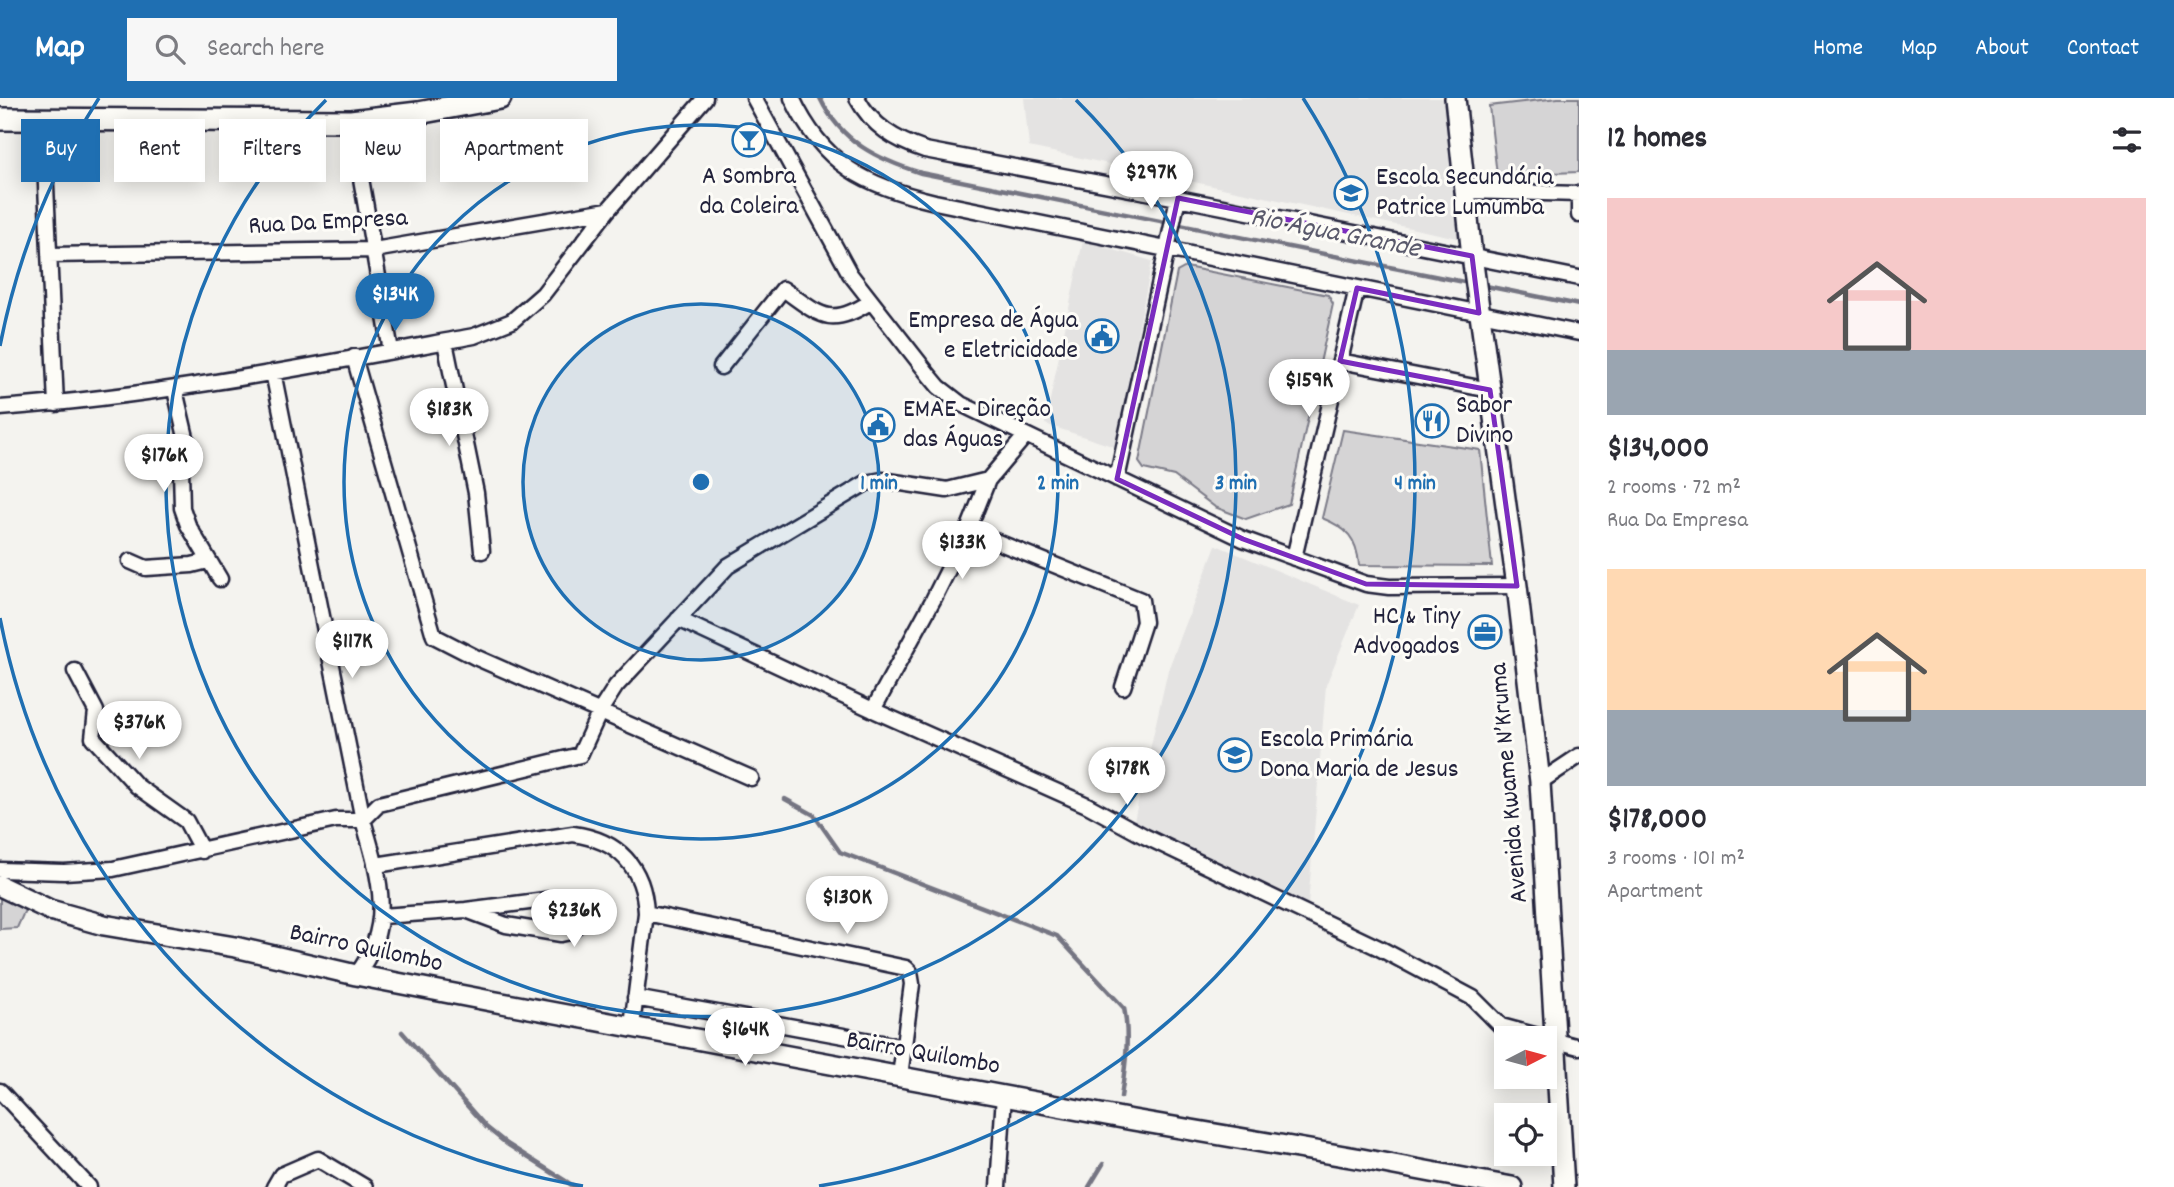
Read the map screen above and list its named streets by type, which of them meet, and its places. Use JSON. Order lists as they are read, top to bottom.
{
  "streets": {
    "street": ["Rua Da Empresa", "Avenida Kwame N’Kruma", "Bairro Quilombo"]
  },
  "water": ["Rio Água Grande"],
  "places": {
    "bar": ["A Sombra da Coleira"],
    "school or university": ["Escola Secundária Patrice Lumumba", "Escola Primária Dona Maria de Jesus"],
    "public building": ["Empresa de Água e Eletricidade", "EMAE - Direção das Águas"],
    "restaurant": ["Sabor Divino"],
    "office": ["HC & Tiny Advogados"]
  },
  "north": "right",
  "page": {
    "header": "Map",
    "search": "Search here",
    "nav": [
      "Home",
      "Map",
      "About",
      "Contact"
    ],
    "heading": "12 homes",
    "chip": [
      "Buy",
      "Rent",
      "Filters",
      "New",
      "Apartment"
    ],
    "price": [
      "$297K",
      "$134K",
      "$159K",
      "$183K",
      "$176K",
      "$133K",
      "$117K",
      "$376K",
      "$178K",
      "$130K",
      "$236K",
      "$164K"
    ],
    "list": [
      {
        "name": "$134,000",
        "note": "2 rooms · 72 m² · Rua Da Empresa"
      },
      {
        "name": "$178,000",
        "note": "3 rooms · 101 m² · Apartment"
      }
    ]
  },
  "rings": [
    "1 min",
    "2 min",
    "3 min",
    "4 min"
  ]
}
